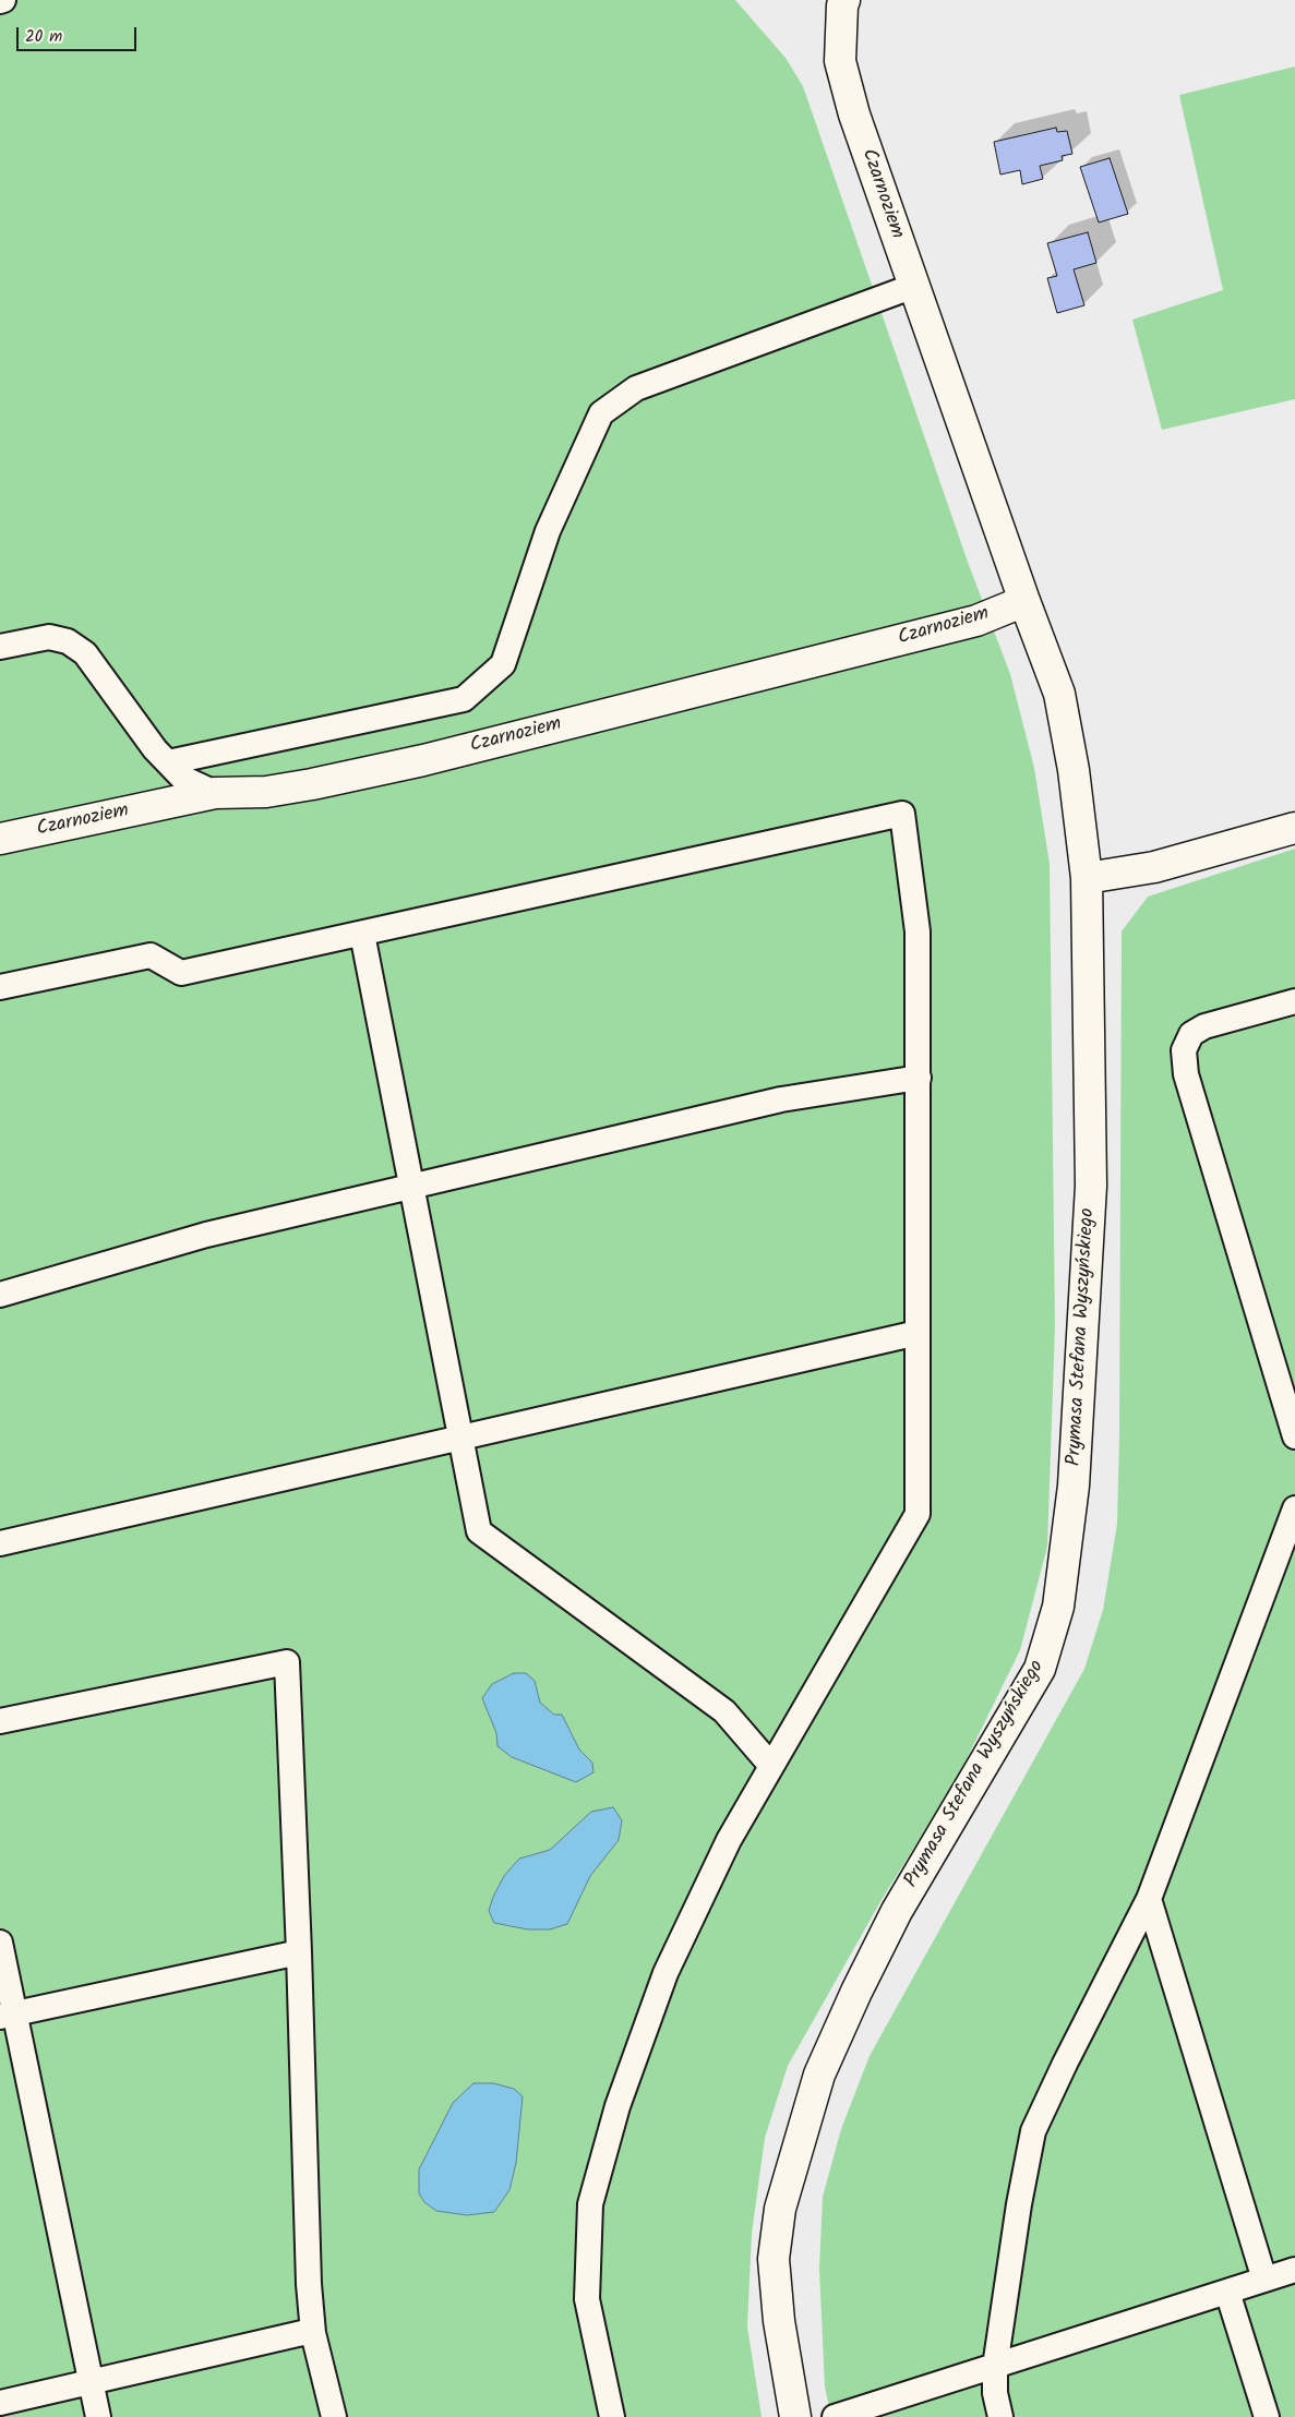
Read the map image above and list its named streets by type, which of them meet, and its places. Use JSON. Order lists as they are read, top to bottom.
{
  "streets": {
    "street": ["Czarnoziem", "Prymasa Stefana Wyszyńskiego"]
  },
  "crossings": [
    ["Czarnoziem", "Prymasa Stefana Wyszyńskiego"]
  ],
  "scale_bar": "20 m"
}
